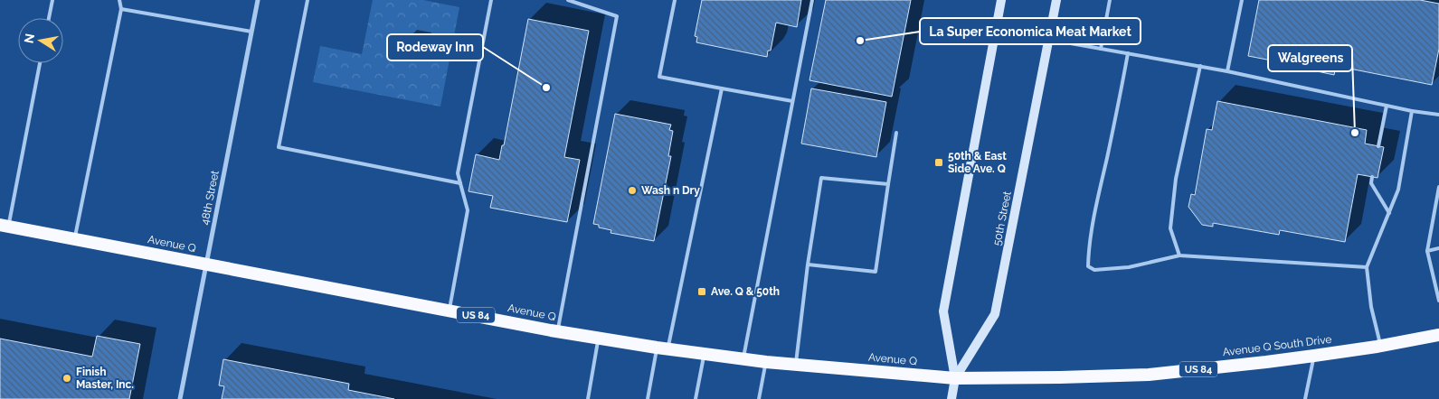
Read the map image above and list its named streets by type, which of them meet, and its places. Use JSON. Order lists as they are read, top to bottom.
{
  "streets": {
    "highway": ["Avenue Q", "US 84", "Avenue Q South Drive"],
    "main road": ["50th Street"],
    "street": ["48th Street"]
  },
  "crossings": [
    ["48th Street", "Avenue Q"],
    ["50th Street", "Avenue Q"],
    ["50th Street", "Avenue Q South Drive"],
    ["Avenue Q", "Avenue Q South Drive"]
  ],
  "places": {
    "other": [
      "La Super Economica Meat Market",
      "Rodeway Inn",
      "Walgreens",
      "Wash n Dry",
      "Finish Master, Inc."
    ],
    "transit": ["50th & East Side Ave. Q", "Ave. Q & 50th"]
  },
  "north": "left"
}
